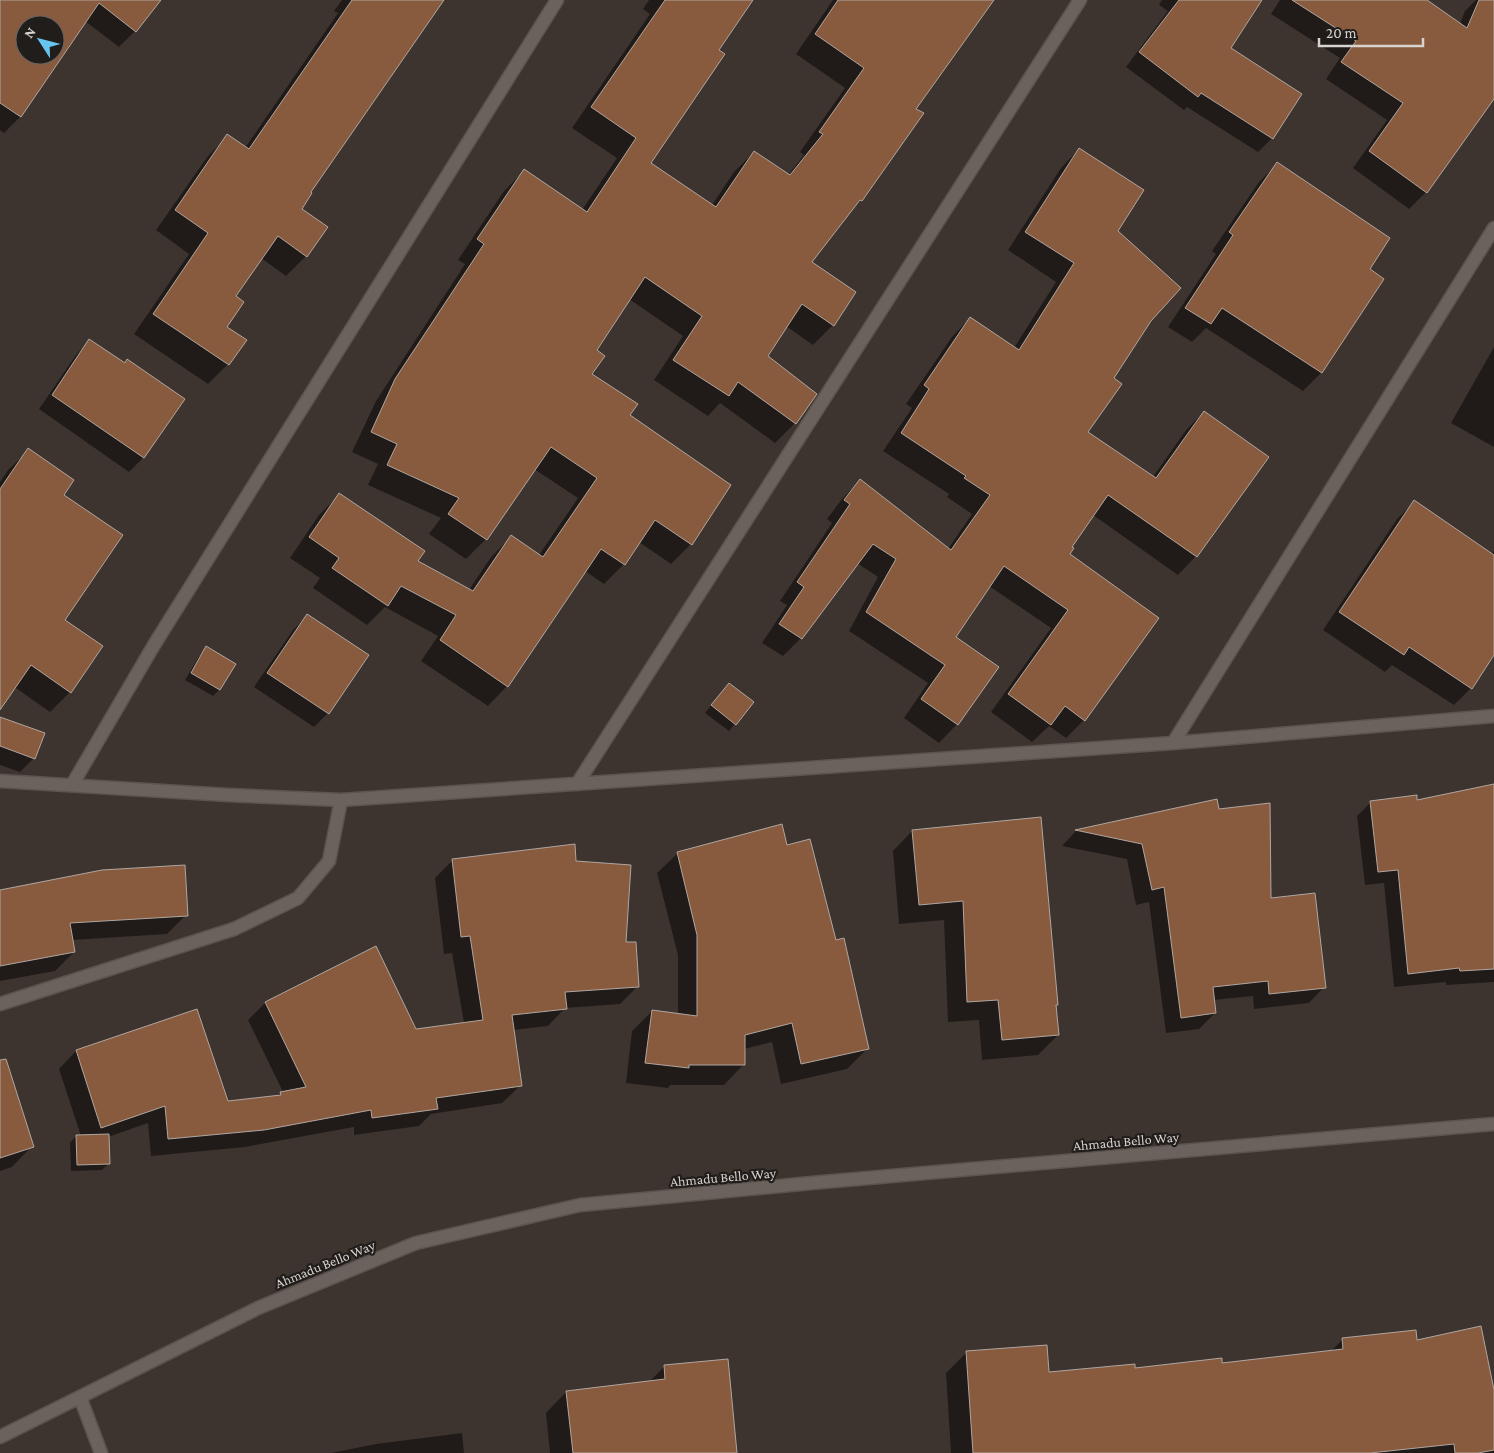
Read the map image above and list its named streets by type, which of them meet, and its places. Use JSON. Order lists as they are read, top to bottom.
{
  "streets": {
    "street": ["Ahmadu Bello Way"]
  },
  "scale_bar": "20 m",
  "north": "top left"
}
